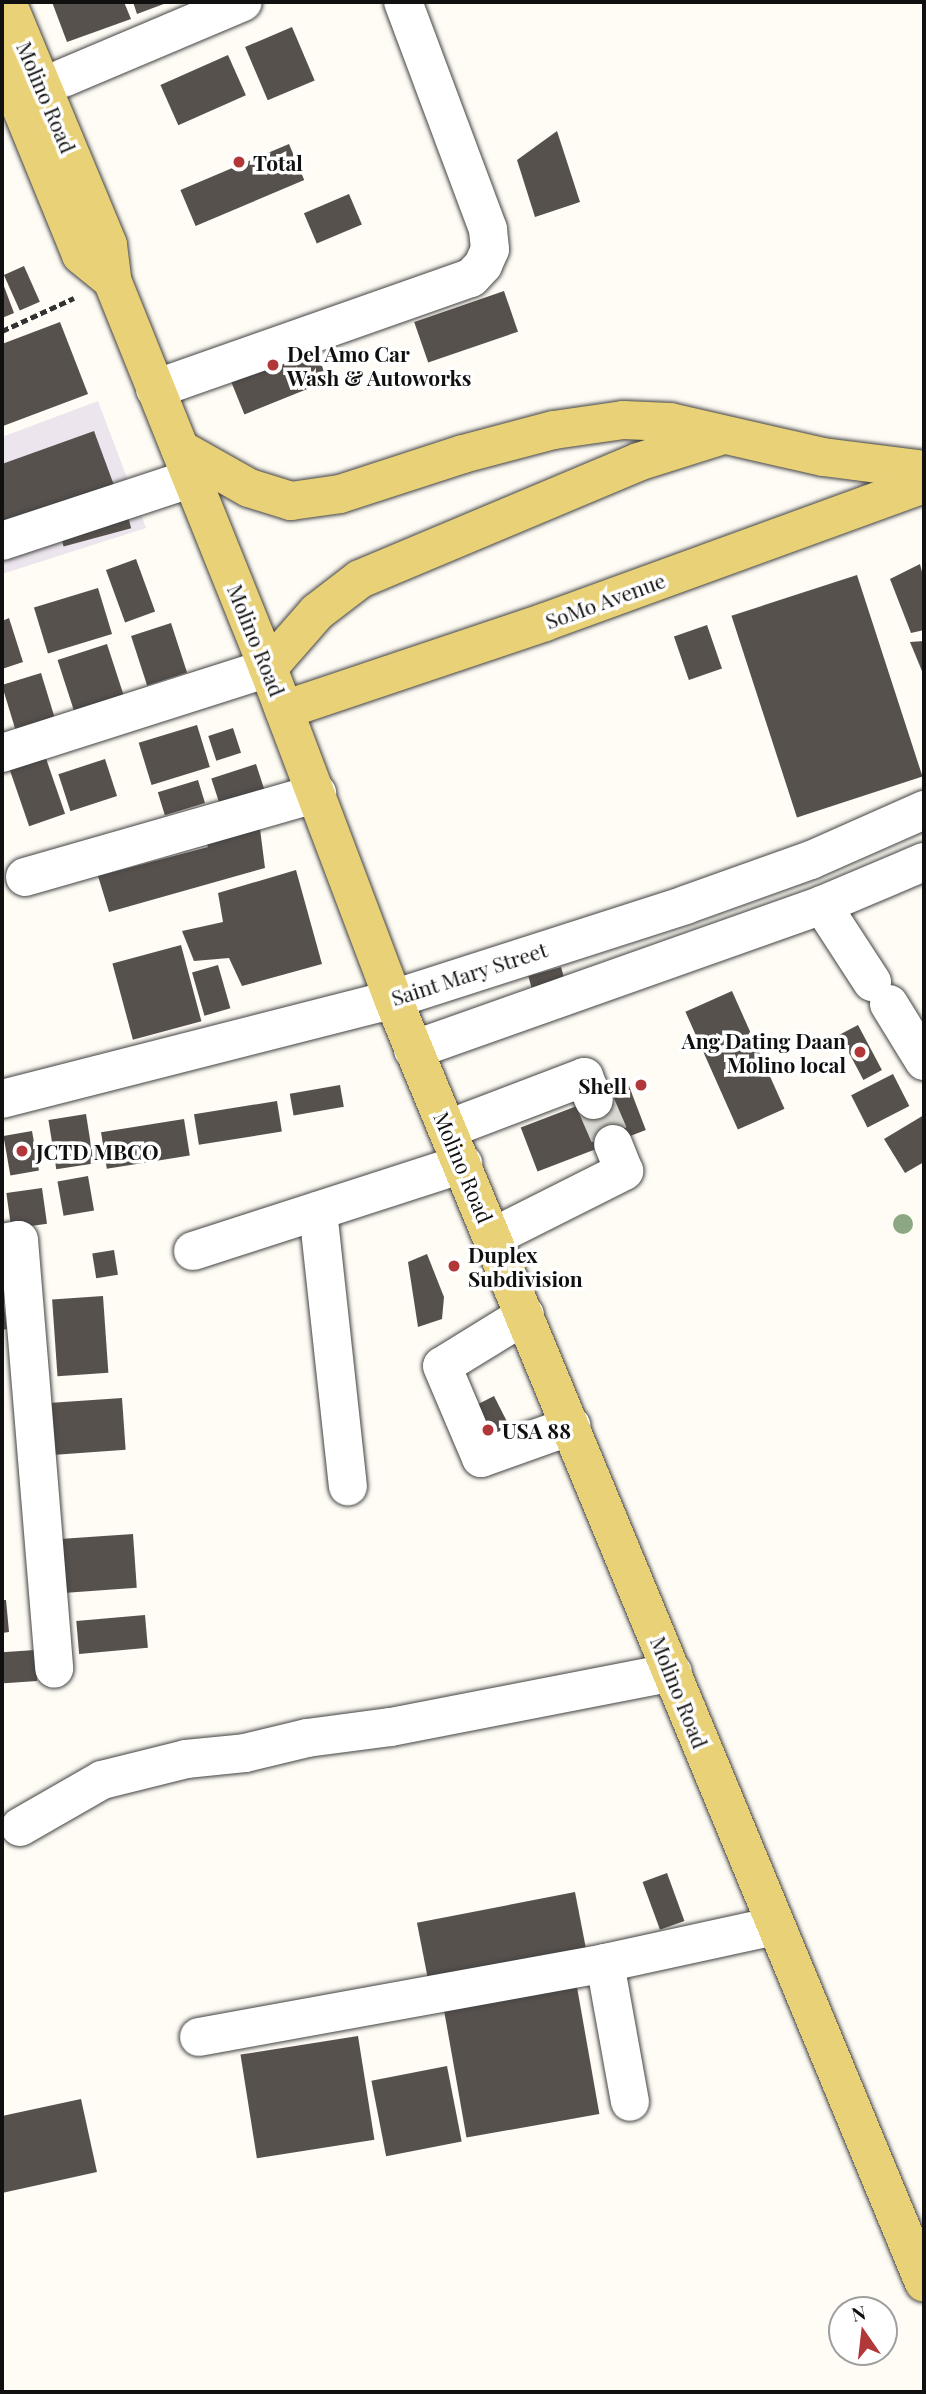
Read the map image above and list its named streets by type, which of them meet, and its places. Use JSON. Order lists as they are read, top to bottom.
{
  "streets": {
    "main road": ["Molino Road", "SoMo Avenue"],
    "street": ["Saint Mary Street"]
  },
  "crossings": [
    ["Molino Road", "SoMo Avenue"],
    ["Molino Road", "Saint Mary Street"]
  ],
  "places": [
    "Total",
    "Del Amo Car Wash & Autoworks",
    "Ang Dating Daan Molino local",
    "Shell",
    "JCTD MBCO",
    "Duplex Subdivision",
    "USA 88"
  ],
  "north": "top"
}
